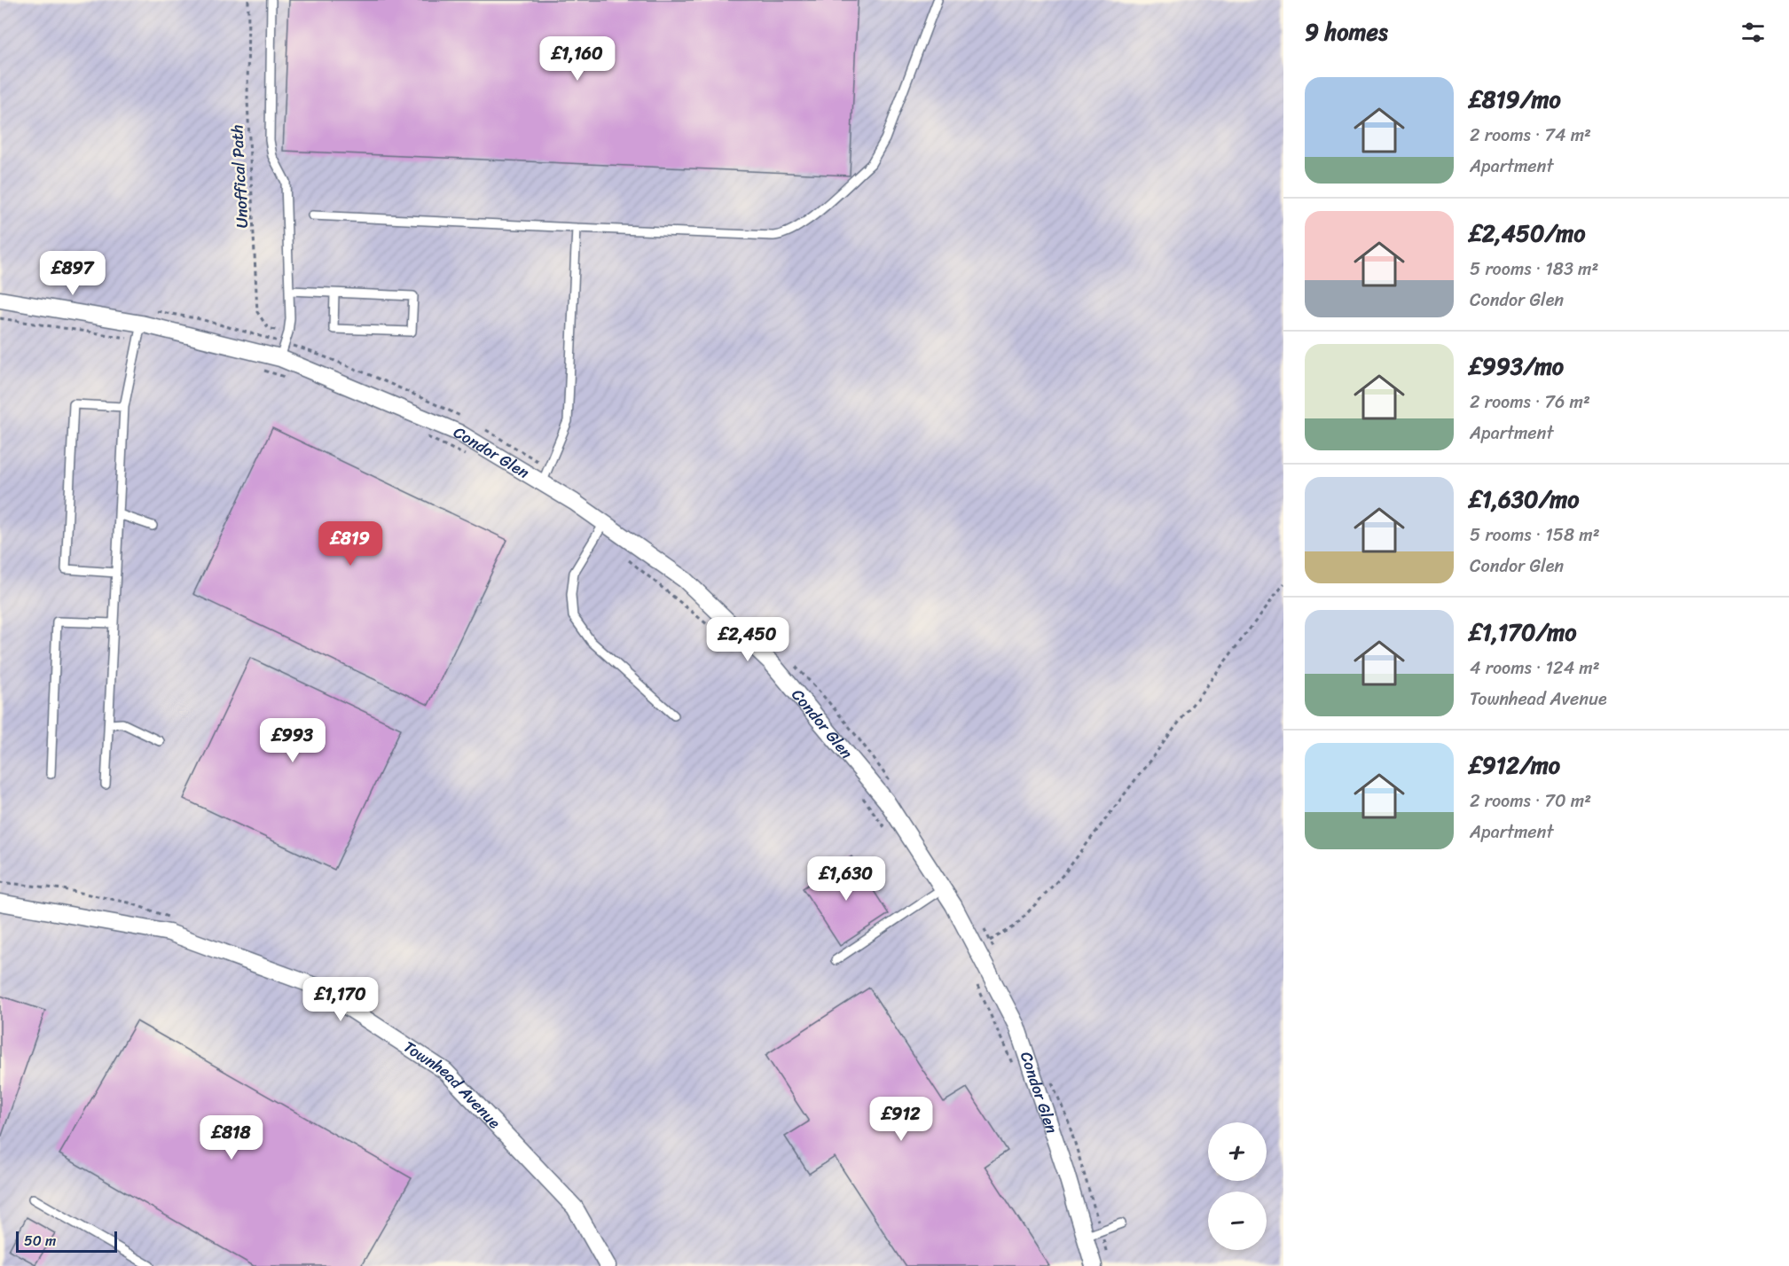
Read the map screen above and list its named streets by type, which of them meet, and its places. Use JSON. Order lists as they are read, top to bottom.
{
  "streets": {
    "street": ["Condor Glen", "Townhead Avenue"],
    "path": ["Unoffical Path"]
  },
  "scale_bar": "50 m",
  "page": {
    "heading": "9 homes",
    "price": [
      "£1,160",
      "£897",
      "£819",
      "£2,450",
      "£993",
      "£1,630",
      "£1,170",
      "£912",
      "£818"
    ],
    "list": [
      {
        "name": "£819/mo",
        "note": "2 rooms · 74 m² · Apartment"
      },
      {
        "name": "£2,450/mo",
        "note": "5 rooms · 183 m² · Condor Glen"
      },
      {
        "name": "£993/mo",
        "note": "2 rooms · 76 m² · Apartment"
      },
      {
        "name": "£1,630/mo",
        "note": "5 rooms · 158 m² · Condor Glen"
      },
      {
        "name": "£1,170/mo",
        "note": "4 rooms · 124 m² · Townhead Avenue"
      },
      {
        "name": "£912/mo",
        "note": "2 rooms · 70 m² · Apartment"
      }
    ],
    "map_buttons": ["+", "−"],
    "scale": "50 m"
  }
}
